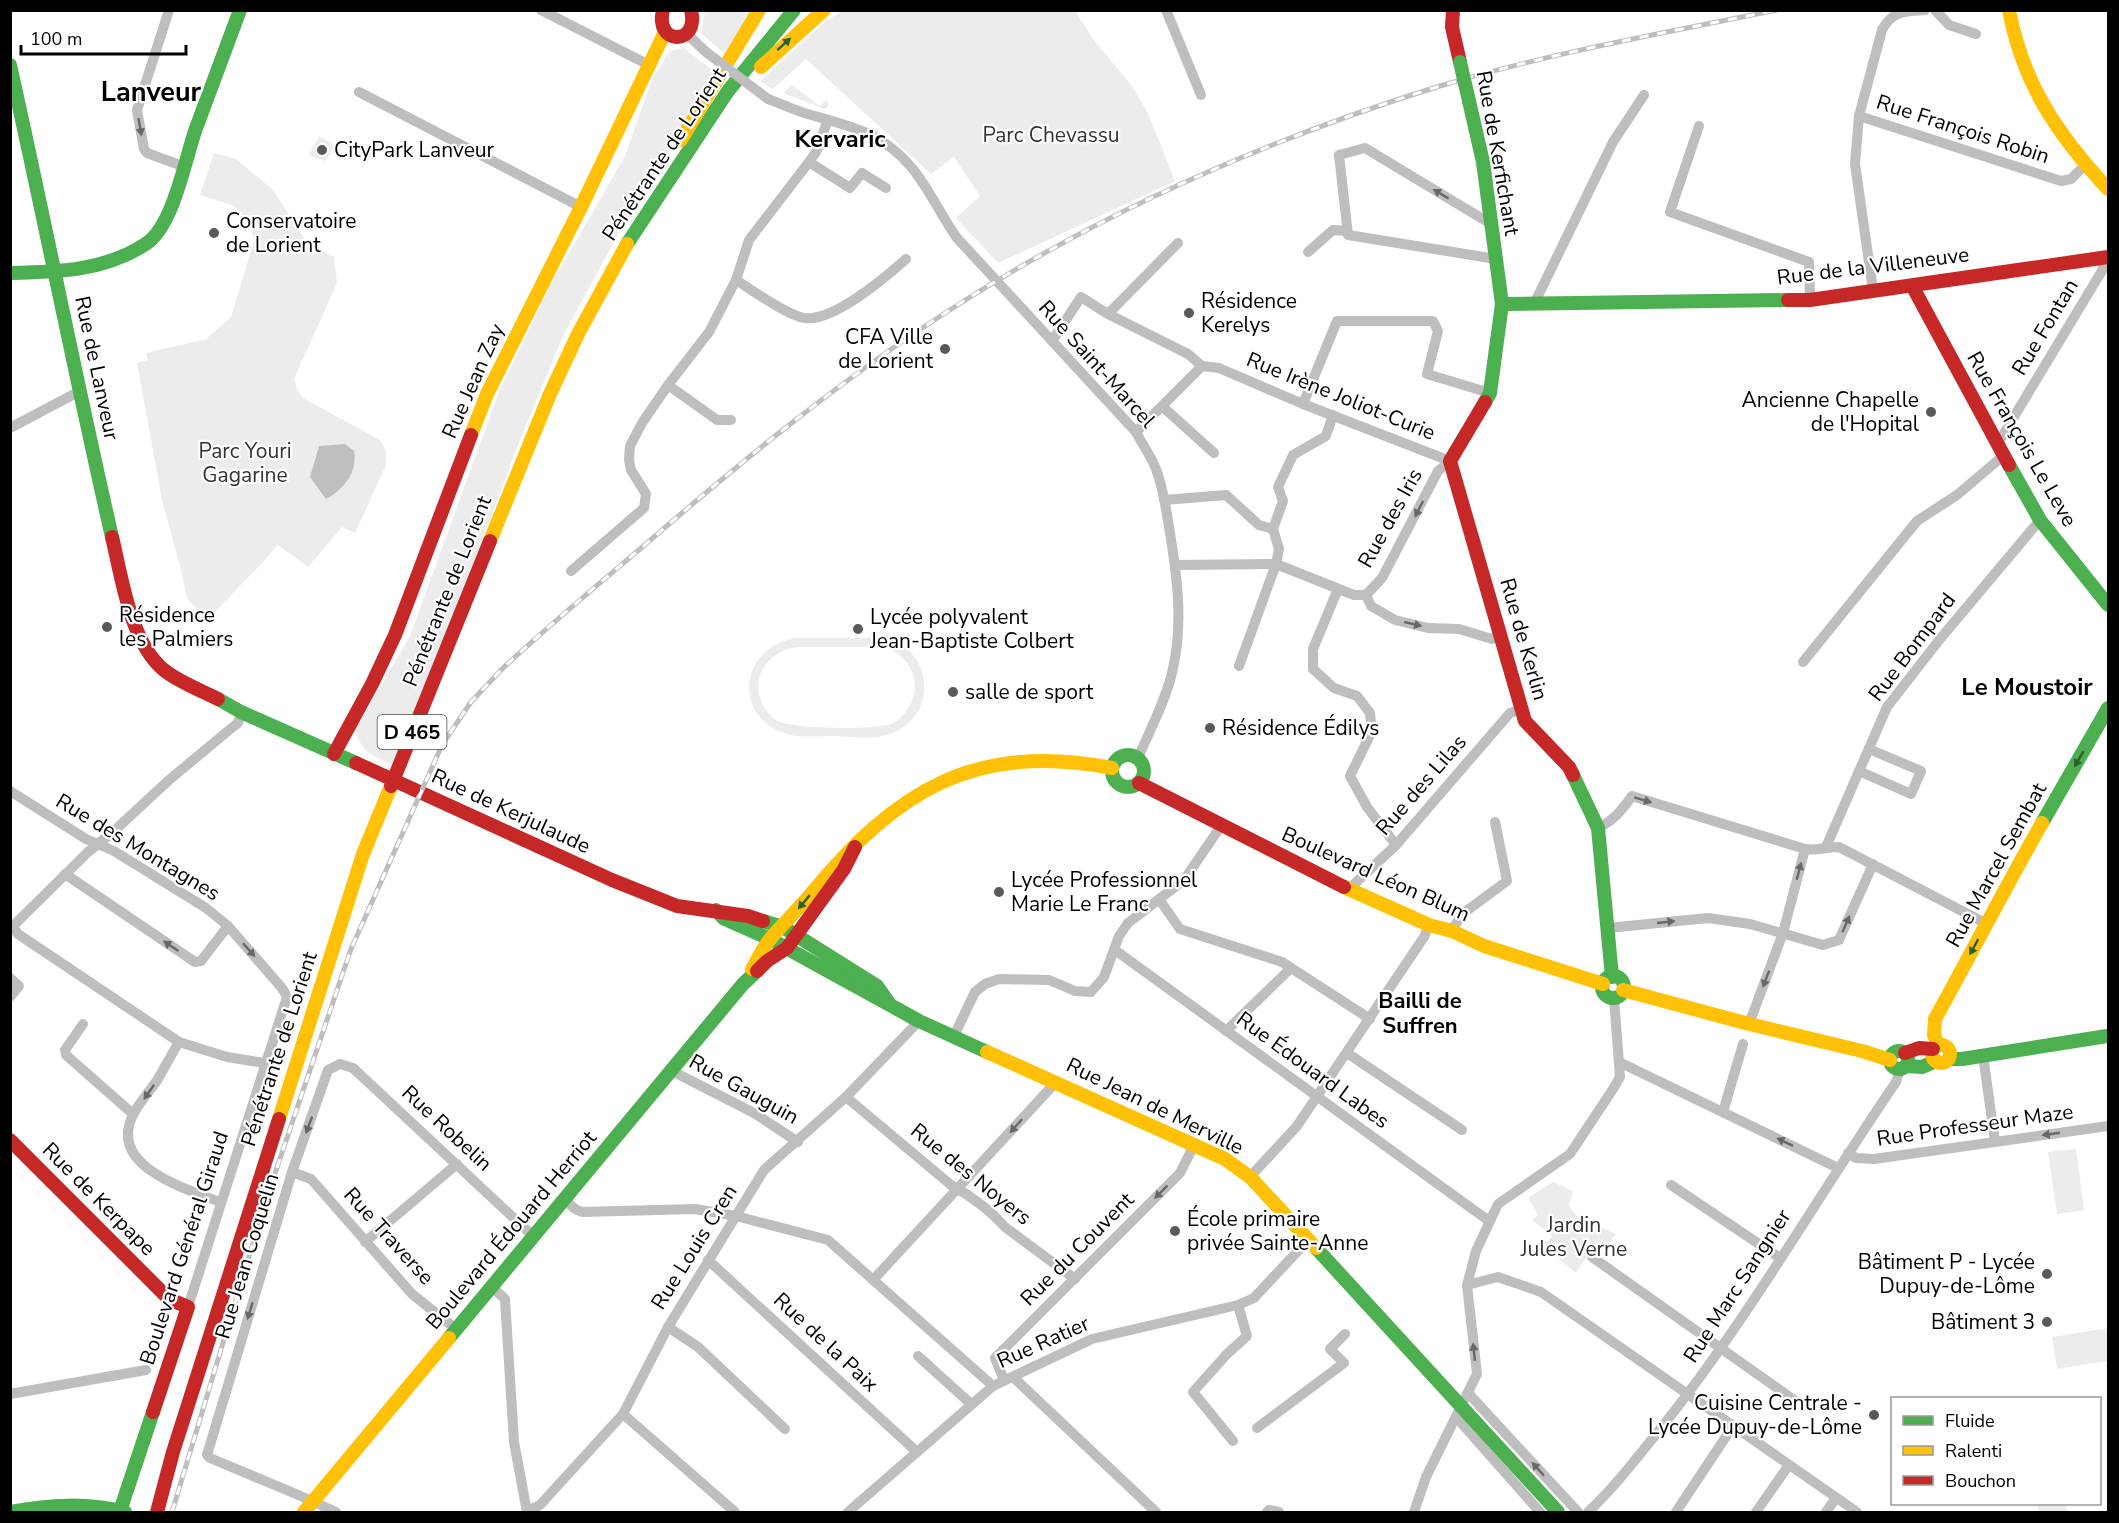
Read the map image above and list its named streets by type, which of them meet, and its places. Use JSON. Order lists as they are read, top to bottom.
{
  "streets": {
    "main road": [
      "Rue de Kerfichant",
      "Pénétrante de Lorient",
      "Rue de la Villeneuve",
      "Rue de Lanveur",
      "Rue Jean Zay",
      "Rue François Le Leve",
      "Rue de Kerlin",
      "D 465",
      "Rue de Kerjulaude",
      "Rue Marcel Sembat",
      "Boulevard Léon Blum",
      "Rue Jean de Merville",
      "Rue de Kerpape",
      "Boulevard Édouard Herriot",
      "Boulevard Général Giraud"
    ],
    "street": [
      "Rue François Robin",
      "Rue Fontan",
      "Rue Saint-Marcel",
      "Rue Irène Joliot-Curie",
      "Rue des Iris",
      "Rue Bompard",
      "Rue des Lilas",
      "Rue des Montagnes",
      "Rue Édouard Labes",
      "Rue Gauguin",
      "Rue Professeur Maze",
      "Rue Robelin",
      "Rue des Noyers",
      "Rue Traverse",
      "Rue Louis Cren",
      "Rue du Couvent",
      "Rue Jean Coquelin",
      "Rue Marc Sangnier",
      "Rue de la Paix",
      "Rue Ratier"
    ]
  },
  "crossings": [
    ["Rue de Kerfichant", "Rue de la Villeneuve"],
    ["Rue de la Villeneuve", "Rue Fontan"],
    ["Rue de la Villeneuve", "Rue François Le Leve"],
    ["Rue Fontan", "Rue François Le Leve"],
    ["Rue Saint-Marcel", "Boulevard Léon Blum"],
    ["Rue de Lanveur", "Rue de Kerjulaude"],
    ["Rue Jean Zay", "Rue de Kerjulaude"],
    ["Rue Irène Joliot-Curie", "Rue des Iris"],
    ["Rue Irène Joliot-Curie", "Rue de Kerlin"],
    ["Rue François Le Leve", "Rue Bompard"],
    ["Rue des Iris", "Rue de Kerlin"],
    ["Rue de Kerlin", "Rue des Lilas"],
    ["Rue de Kerlin", "Boulevard Léon Blum"],
    ["Rue des Lilas", "Boulevard Léon Blum"],
    ["Rue de Kerjulaude", "Rue Jean de Merville"],
    ["Rue de Kerjulaude", "Boulevard Édouard Herriot"],
    ["Rue de Kerjulaude", "Rue Louis Cren"],
    ["Rue des Montagnes", "Boulevard Général Giraud"],
    ["Rue Gauguin", "Boulevard Édouard Herriot"],
    ["Rue Gauguin", "Rue Louis Cren"],
    ["Rue Jean de Merville", "Rue Louis Cren"],
    ["Rue Jean de Merville", "Rue du Couvent"],
    ["Rue Jean de Merville", "Rue Ratier"],
    ["Rue Professeur Maze", "Rue Marc Sangnier"],
    ["Rue Robelin", "Boulevard Édouard Herriot"],
    ["Rue Robelin", "Rue Jean Coquelin"],
    ["Rue des Noyers", "Rue Louis Cren"],
    ["Rue des Noyers", "Rue du Couvent"],
    ["Rue de Kerpape", "Boulevard Général Giraud"],
    ["Boulevard Édouard Herriot", "Rue Traverse"],
    ["Boulevard Édouard Herriot", "Rue Jean Coquelin"],
    ["Rue Traverse", "Rue Jean Coquelin"],
    ["Rue Louis Cren", "Rue de la Paix"],
    ["Rue du Couvent", "Rue Ratier"],
    ["Rue de la Paix", "Rue Ratier"]
  ],
  "one_way": [
    "Rue des Iris",
    "Rue Marcel Sembat",
    "Rue Professeur Maze",
    "Rue du Couvent",
    "Rue Jean Coquelin"
  ],
  "districts": [
    "Lanveur",
    "Kervaric",
    "Le Moustoir",
    "Bailli de Suffren"
  ],
  "parks": ["Parc Chevassu", "Parc Youri Gagarine", "Jardin Jules Verne"],
  "places": [
    "CityPark Lanveur",
    "Conservatoire de Lorient",
    "Résidence Kerelys",
    "CFA Ville de Lorient",
    "Ancienne Chapelle de l'Hopital",
    "Résidence les Palmiers",
    "Lycée polyvalent Jean-Baptiste Colbert",
    "salle de sport",
    "Résidence Édilys",
    "Lycée Professionnel Marie Le Franc",
    "École primaire privée Sainte-Anne",
    "Bâtiment P - Lycée Dupuy-de-Lôme",
    "Bâtiment 3",
    "Cuisine Centrale - Lycée Dupuy-de-Lôme"
  ],
  "legend": ["Fluide", "Ralenti", "Bouchon"],
  "scale_bar": "100 m"
}
